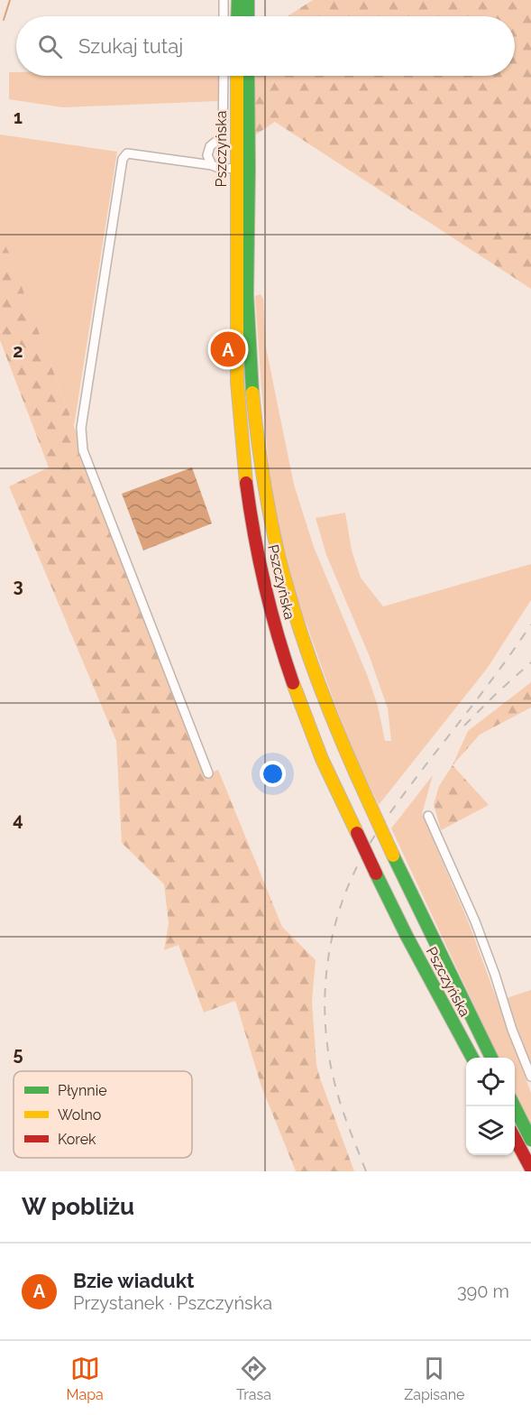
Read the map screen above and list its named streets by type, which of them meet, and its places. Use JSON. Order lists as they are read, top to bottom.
{
  "streets": {
    "main road": ["Pszczyńska"]
  },
  "legend": ["Płynnie", "Wolno", "Korek"],
  "page": {
    "search": "Szukaj tutaj",
    "pins": "A",
    "heading": "W pobliżu",
    "list": [
      {
        "mark": "A",
        "name": "Bzie wiadukt",
        "note": "Przystanek · Pszczyńska",
        "value": "390 m"
      }
    ],
    "nav": ["Mapa", "Trasa", "Zapisane"]
  },
  "grid": {
    "rows": [
      "1",
      "2",
      "3",
      "4",
      "5"
    ]
  }
}
